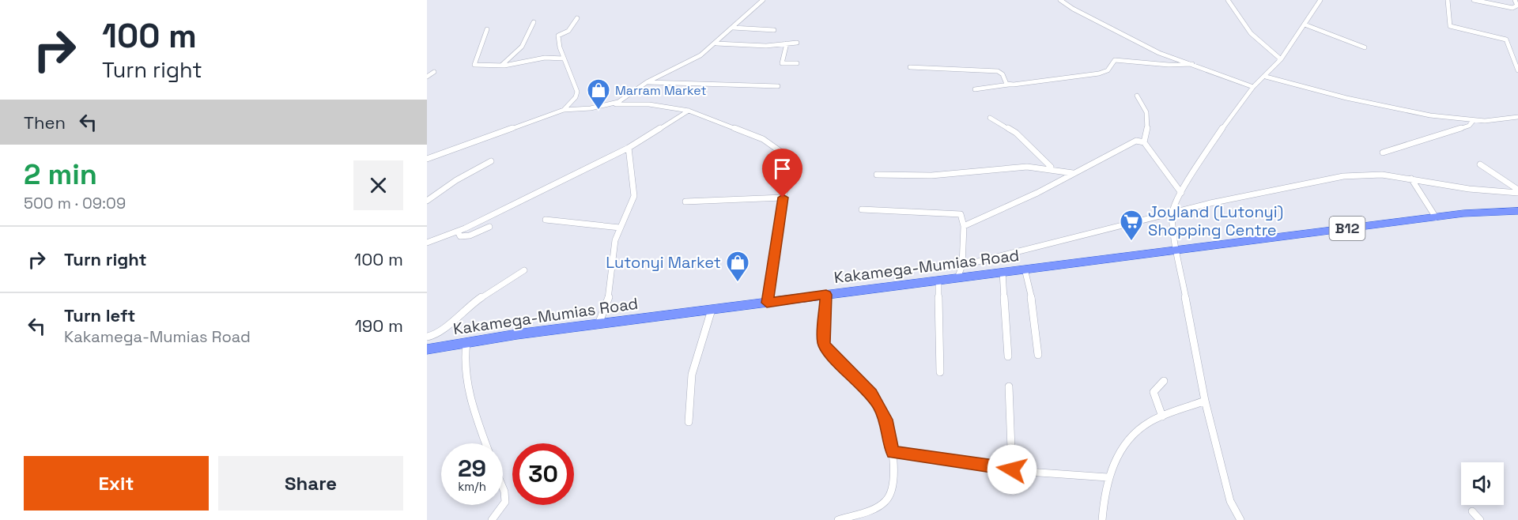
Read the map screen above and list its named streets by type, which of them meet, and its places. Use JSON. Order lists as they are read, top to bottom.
{
  "streets": {
    "highway": ["B12", "Kakamega-Mumias Road"]
  },
  "crossings": [
    ["B12", "Kakamega-Mumias Road"]
  ],
  "places": {
    "shop": ["Marram Market", "Lutonyi Market"],
    "supermarket": ["Joyland (Lutonyi) Shopping Centre"]
  },
  "page": {
    "turn": ["100 m", "Turn right"],
    "then": "Then",
    "heading": ["2 min", "500 m · 09:09"],
    "list": [
      {
        "name": "Turn right",
        "value": "100 m"
      },
      {
        "name": "Turn left",
        "note": "Kakamega-Mumias Road",
        "value": "190 m"
      }
    ],
    "speed": "29 km/h",
    "limit": "30",
    "buttons": ["Exit", "Share"]
  }
}
